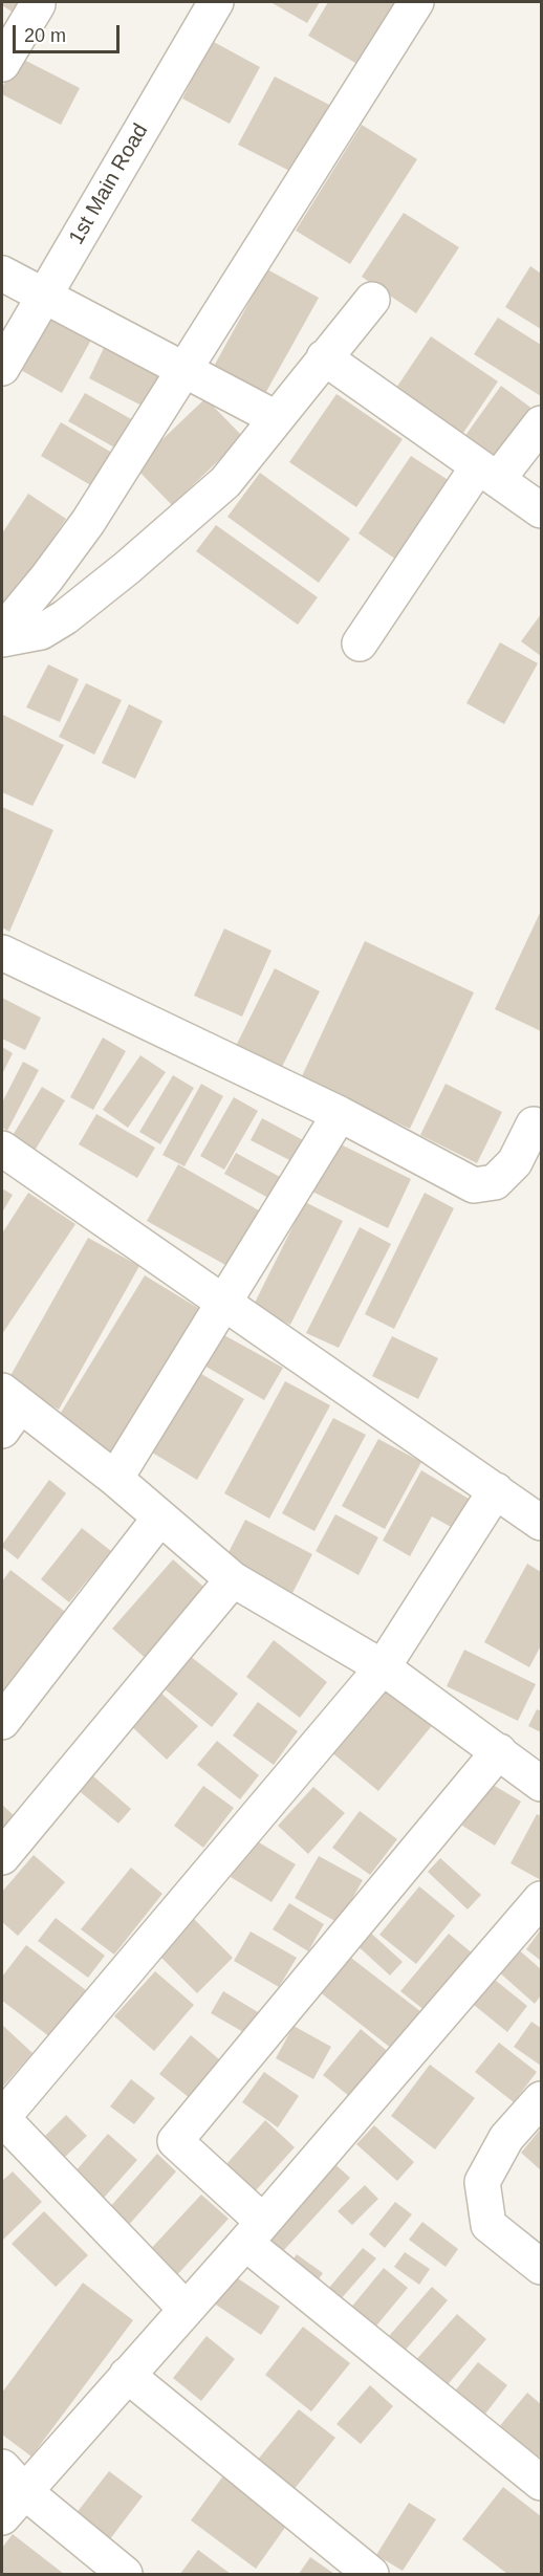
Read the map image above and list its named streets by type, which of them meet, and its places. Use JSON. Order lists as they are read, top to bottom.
{
  "streets": {
    "street": ["1st Main Road"]
  },
  "scale_bar": "20 m"
}
